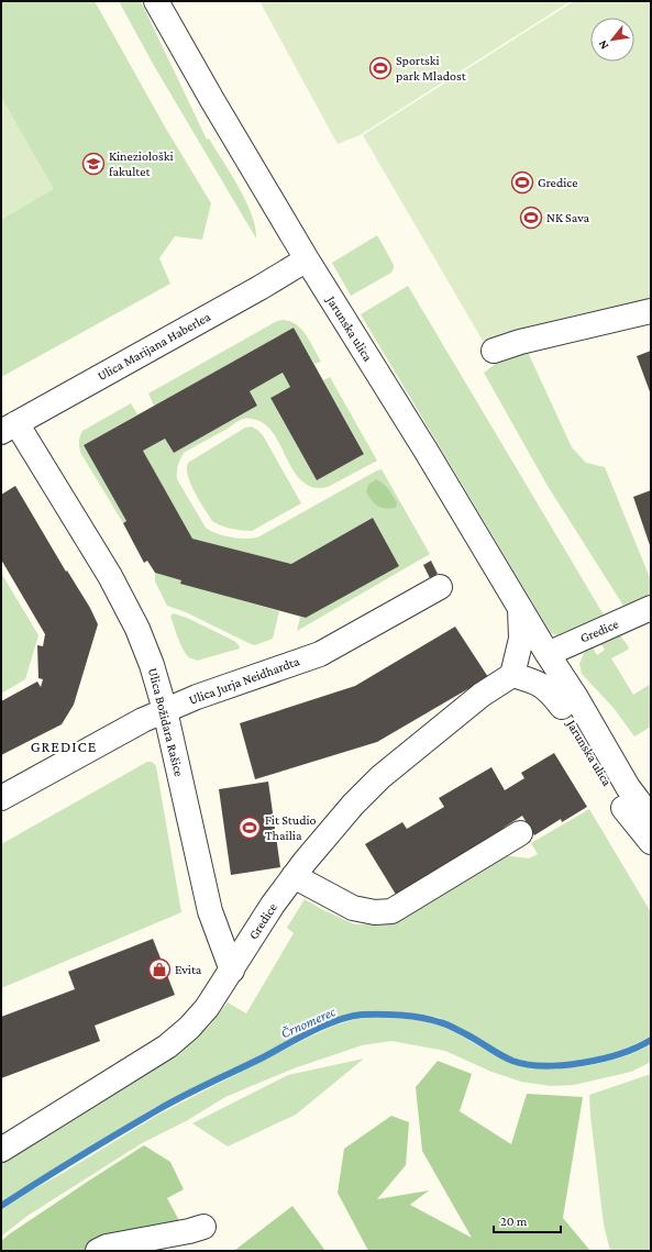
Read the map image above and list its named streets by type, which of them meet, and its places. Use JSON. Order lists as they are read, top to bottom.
{
  "streets": {
    "street": [
      "Jarunska ulica",
      "Ulica Marijana Haberlea",
      "Gredice",
      "Ulica Jurja Neidhardta",
      "Ulica Božidara Rašice"
    ]
  },
  "crossings": [
    ["Jarunska ulica", "Ulica Marijana Haberlea"],
    ["Jarunska ulica", "Gredice"],
    ["Ulica Marijana Haberlea", "Ulica Božidara Rašice"],
    ["Gredice", "Ulica Božidara Rašice"],
    ["Ulica Jurja Neidhardta", "Ulica Božidara Rašice"]
  ],
  "districts": ["GREDICE"],
  "water": ["Črnomerec"],
  "places": {
    "sports": [
      "Sportski park Mladost",
      "Gredice",
      "NK Sava",
      "Fit Studio Thailia"
    ],
    "school or university": ["Kineziološki fakultet"],
    "shop": ["Evita"]
  },
  "scale_bar": "20 m",
  "north": "bottom left"
}
